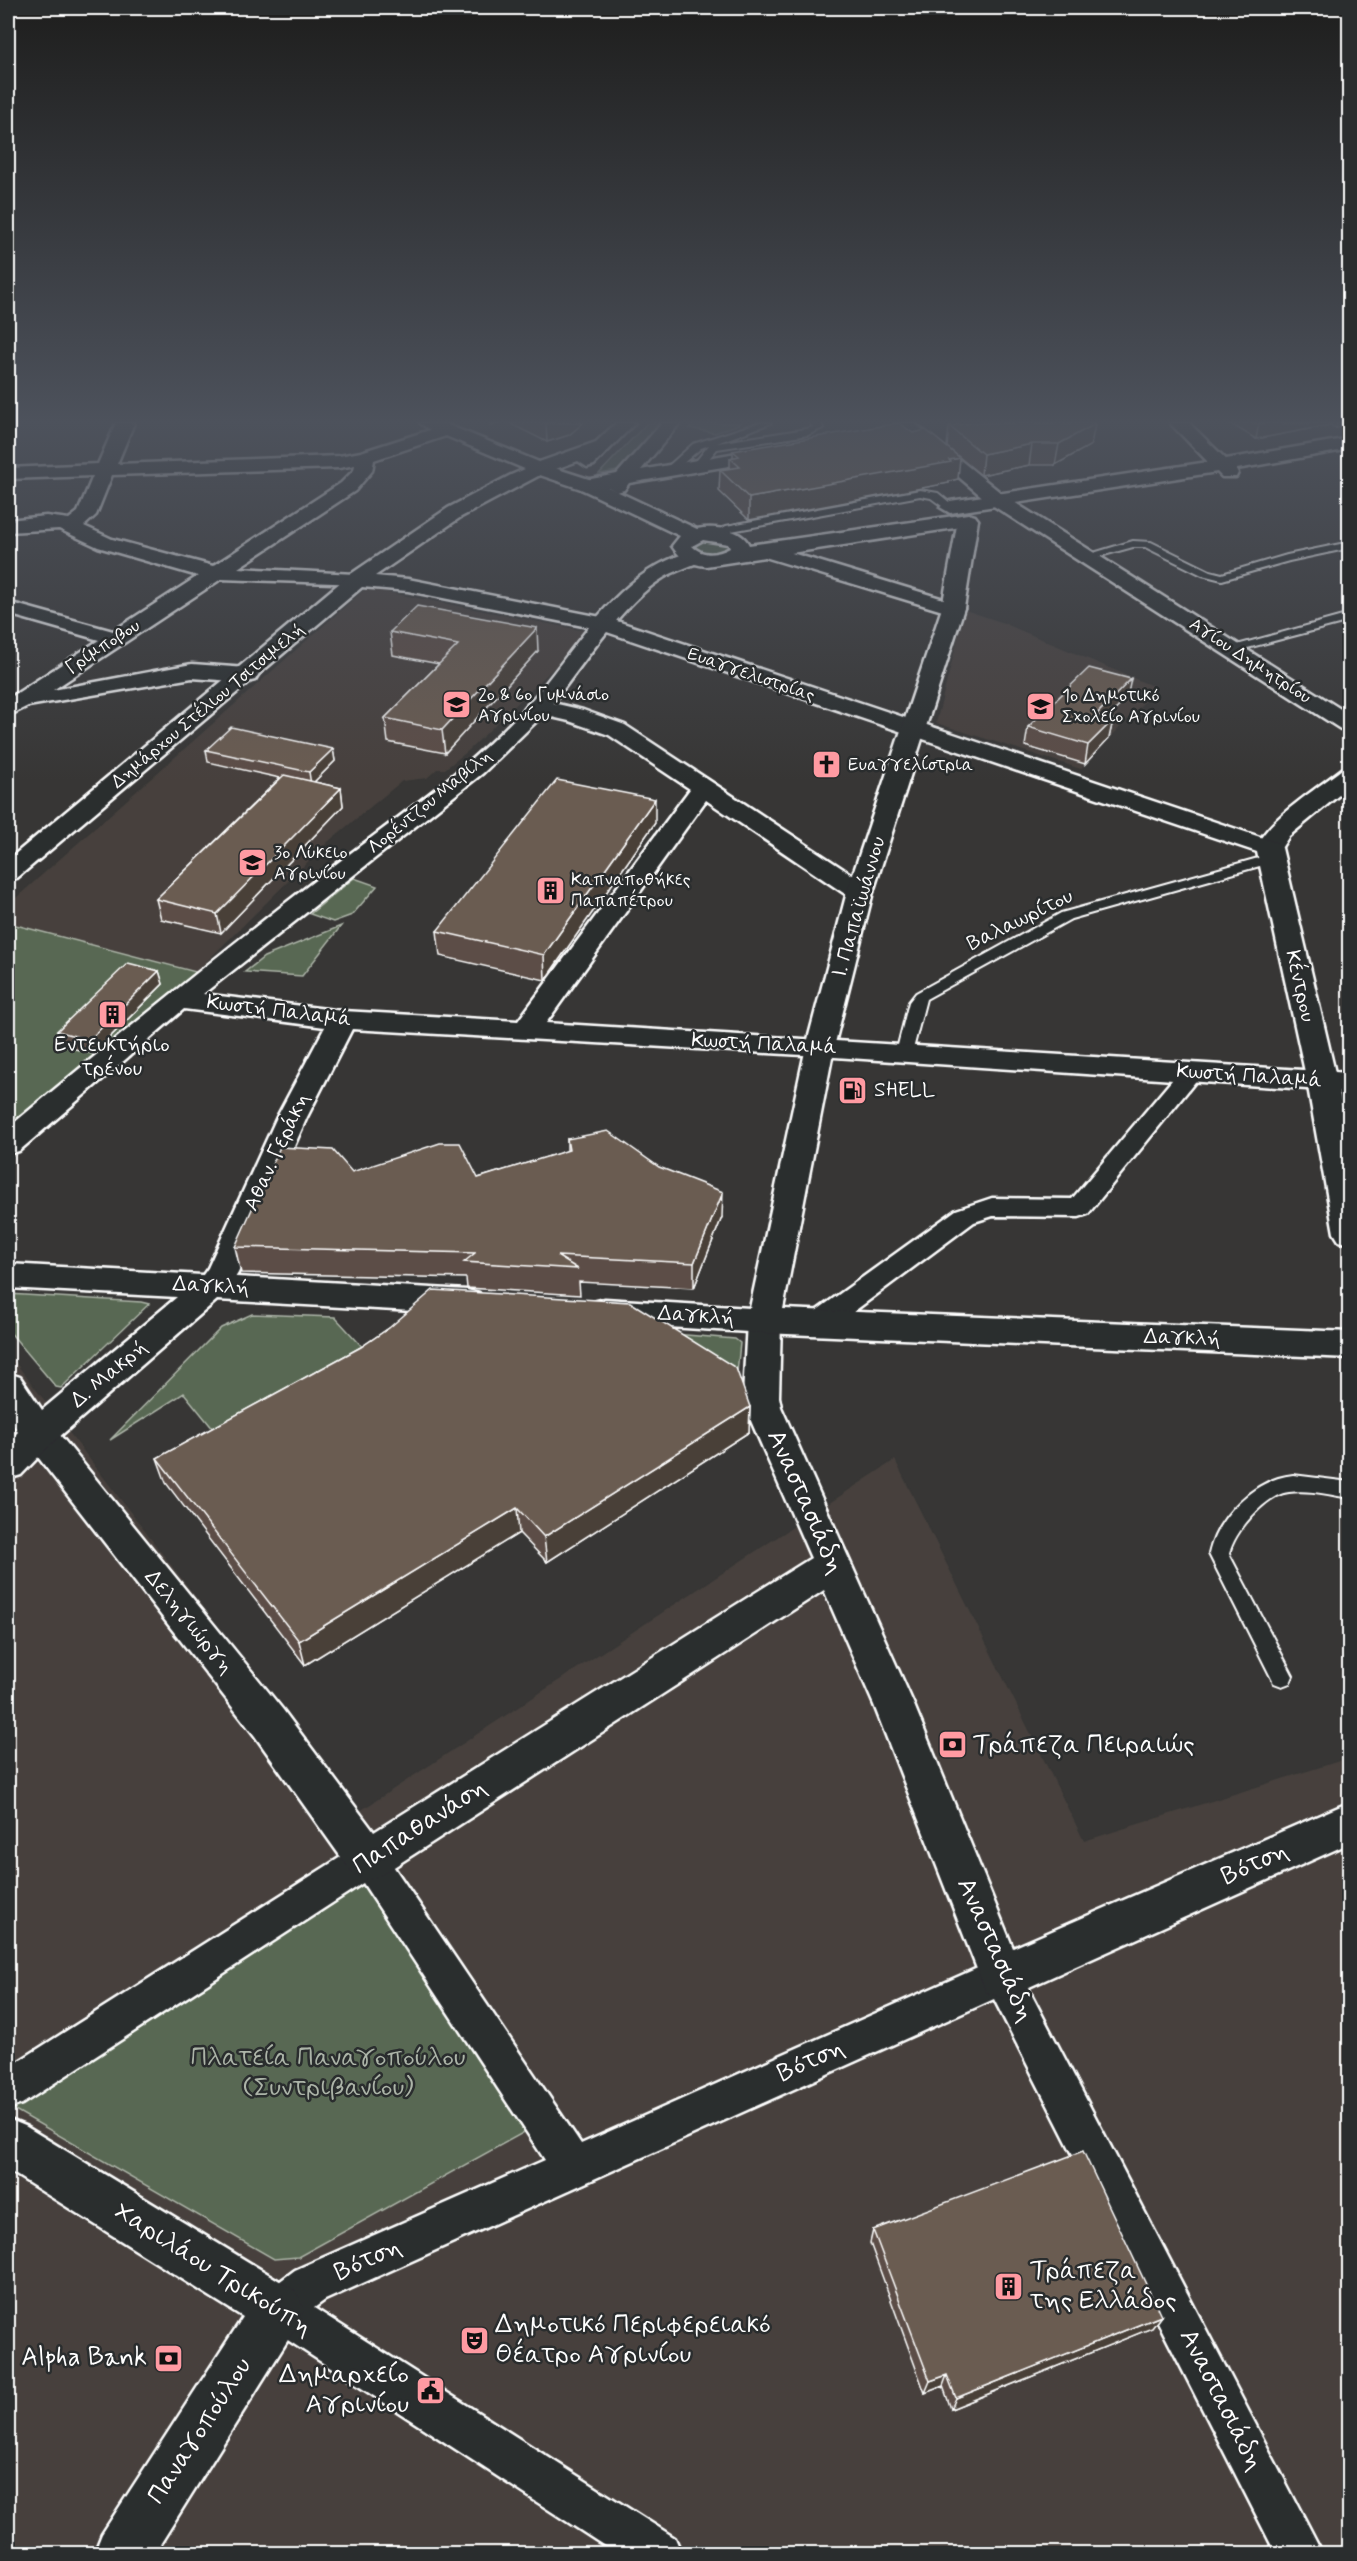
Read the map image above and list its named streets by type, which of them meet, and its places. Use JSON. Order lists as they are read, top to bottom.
{
  "streets": {
    "street": [
      "Γρίμποβου",
      "Αγίου Δημητρίου",
      "Ευαγγελιστρίας",
      "Δημάρχου Στέλιου Τσιτσιμελή",
      "Λορέντζου Μαβίλη",
      "Ι. Παπαϊωάννου",
      "Κέντρου",
      "Κωστή Παλαμά",
      "Αθαν. Γεράκη",
      "Δαγκλή",
      "Δ. Μακρή",
      "Αναστασιάδη",
      "Δεληγιώργη",
      "Παπαθανάση",
      "Βότση",
      "Χαριλάου Τρικούπη",
      "Παναγοπούλου"
    ],
    "lane": ["Βαλαωρίτου"]
  },
  "crossings": [
    ["Γρίμποβου", "Ευαγγελιστρίας"],
    ["Ευαγγελιστρίας", "Δημάρχου Στέλιου Τσιτσιμελή"],
    ["Ευαγγελιστρίας", "Λορέντζου Μαβίλη"],
    ["Ευαγγελιστρίας", "Ι. Παπαϊωάννου"],
    ["Ευαγγελιστρίας", "Βαλαωρίτου"],
    ["Ευαγγελιστρίας", "Κέντρου"],
    ["Λορέντζου Μαβίλη", "Κωστή Παλαμά"],
    ["Ι. Παπαϊωάννου", "Κωστή Παλαμά"],
    ["Ι. Παπαϊωάννου", "Δαγκλή"],
    ["Ι. Παπαϊωάννου", "Αναστασιάδη"],
    ["Βαλαωρίτου", "Κέντρου"],
    ["Βαλαωρίτου", "Κωστή Παλαμά"],
    ["Κέντρου", "Κωστή Παλαμά"],
    ["Κωστή Παλαμά", "Αθαν. Γεράκη"],
    ["Αθαν. Γεράκη", "Δαγκλή"],
    ["Αθαν. Γεράκη", "Δ. Μακρή"],
    ["Δαγκλή", "Δ. Μακρή"],
    ["Δαγκλή", "Αναστασιάδη"],
    ["Δ. Μακρή", "Δεληγιώργη"],
    ["Αναστασιάδη", "Παπαθανάση"],
    ["Αναστασιάδη", "Βότση"],
    ["Δεληγιώργη", "Παπαθανάση"],
    ["Βότση", "Χαριλάου Τρικούπη"],
    ["Βότση", "Παναγοπούλου"],
    ["Χαριλάου Τρικούπη", "Παναγοπούλου"]
  ],
  "parks": ["Πλατεία Παναγοπούλου (Συντριβανίου)"],
  "places": {
    "school or university": ["2ο & 6ο Γυμνάσιο Αγρινίου", "1ο Δημοτικό Σχολείο Αγρινίου", "3ο Λύκειο Αγρινίου"],
    "church": ["Ευαγγελίστρια"],
    "building": ["Καπναποθήκες Παπαπέτρου", "Εντευκτήριο τρένου", "Τράπεζα της Ελλάδος"],
    "fuel station": ["SHELL"],
    "bank": ["Τράπεζα Πειραιώς", "Alpha Bank"],
    "theatre": ["Δημοτικό Περιφερειακό Θέατρο Αγρινίου"],
    "public building": ["Δημαρχείο Αγρινίου"]
  }
}
